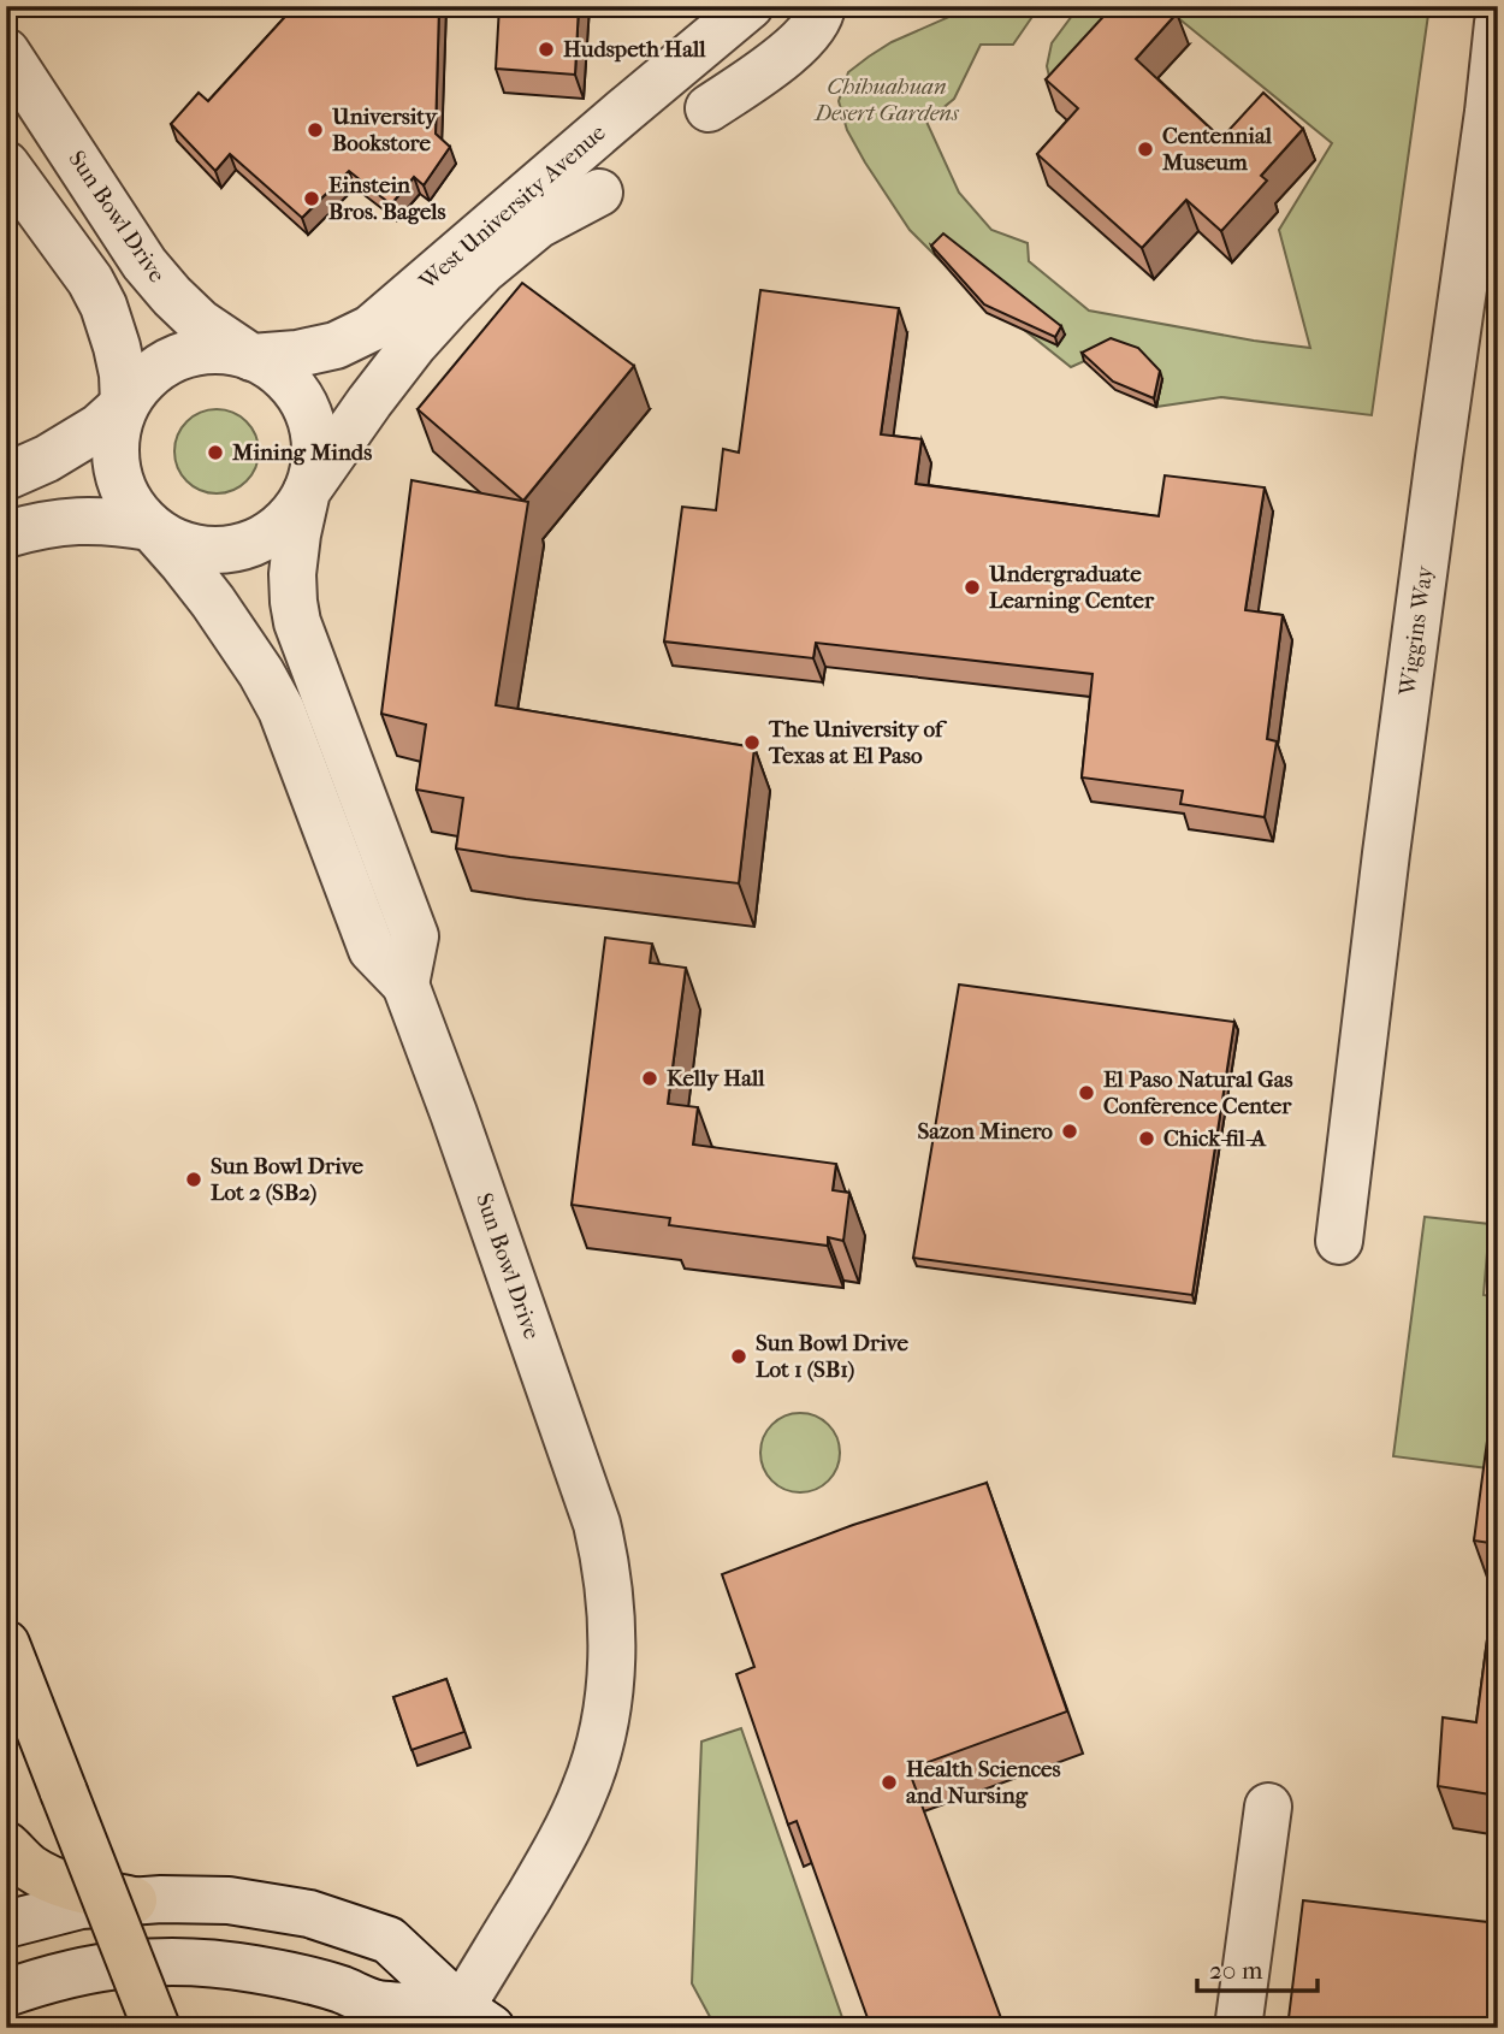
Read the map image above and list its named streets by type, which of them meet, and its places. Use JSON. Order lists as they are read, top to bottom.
{
  "streets": {
    "street": ["West University Avenue", "Sun Bowl Drive", "Wiggins Way"]
  },
  "crossings": [
    ["West University Avenue", "Sun Bowl Drive"]
  ],
  "parks": ["Chihuahuan Desert Gardens"],
  "places": [
    "Hudspeth Hall",
    "University Bookstore",
    "Centennial Museum",
    "Einstein Bros. Bagels",
    "Mining Minds",
    "Undergraduate Learning Center",
    "The University of Texas at El Paso",
    "Kelly Hall",
    "El Paso Natural Gas Conference Center",
    "Sazon Minero",
    "Chick-fil-A",
    "Sun Bowl Drive Lot 2 (SB2)",
    "Sun Bowl Drive Lot 1 (SB1)",
    "Health Sciences and Nursing"
  ],
  "scale_bar": "20 m"
}
